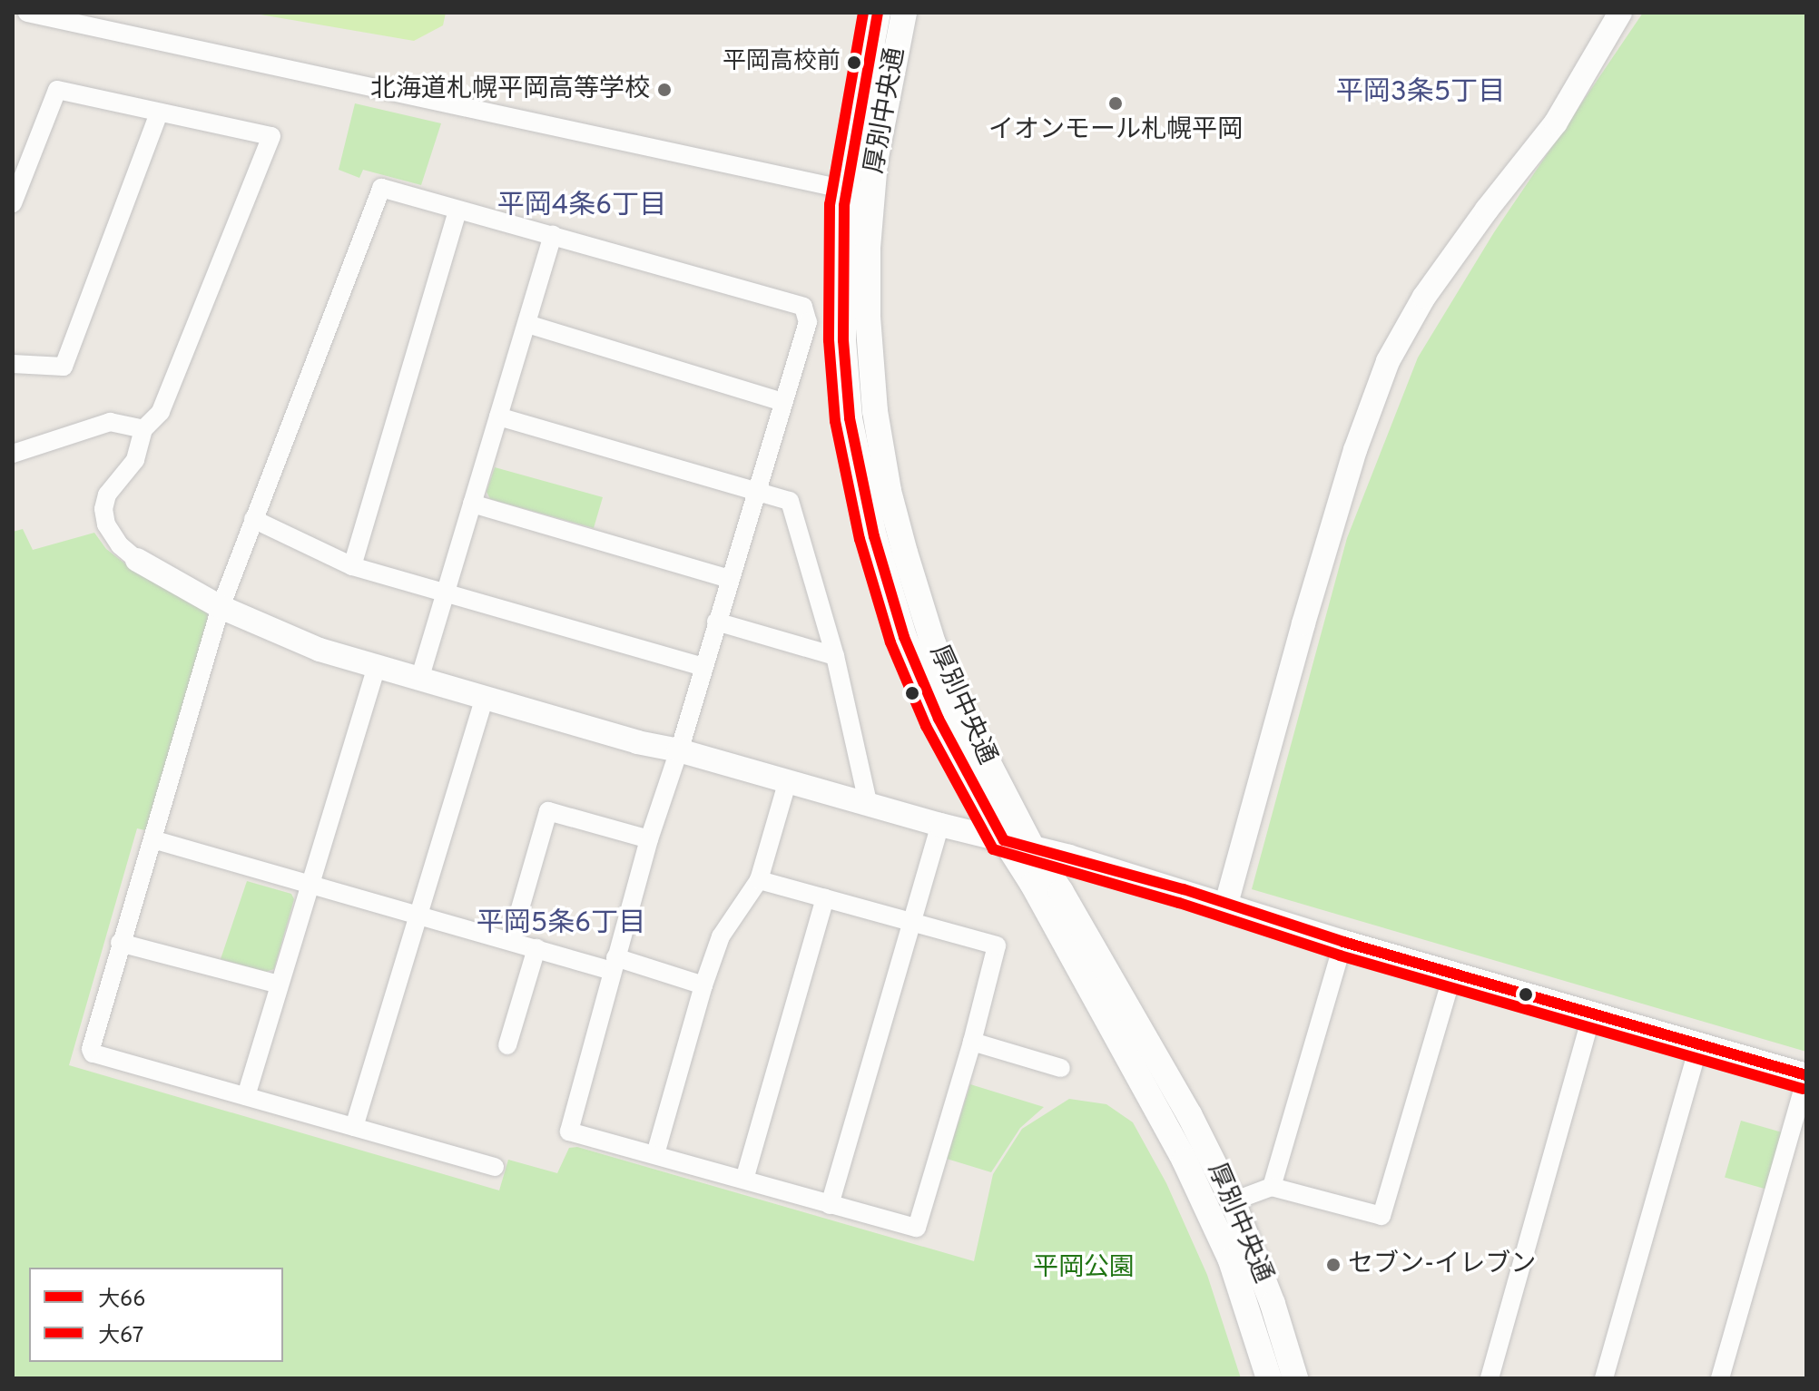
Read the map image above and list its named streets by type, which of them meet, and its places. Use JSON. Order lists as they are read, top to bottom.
{
  "streets": {
    "main road": ["厚別中央通"]
  },
  "districts": ["平岡3条5丁目", "平岡4条6丁目", "平岡5条6丁目"],
  "parks": ["平岡公園"],
  "places": [
    "平岡高校前",
    "北海道札幌平岡高等学校",
    "イオンモール札幌平岡",
    "セブン-イレブン"
  ],
  "lines": ["transit line 大66", "transit line 大67"],
  "legend": ["大66", "大67"]
}
